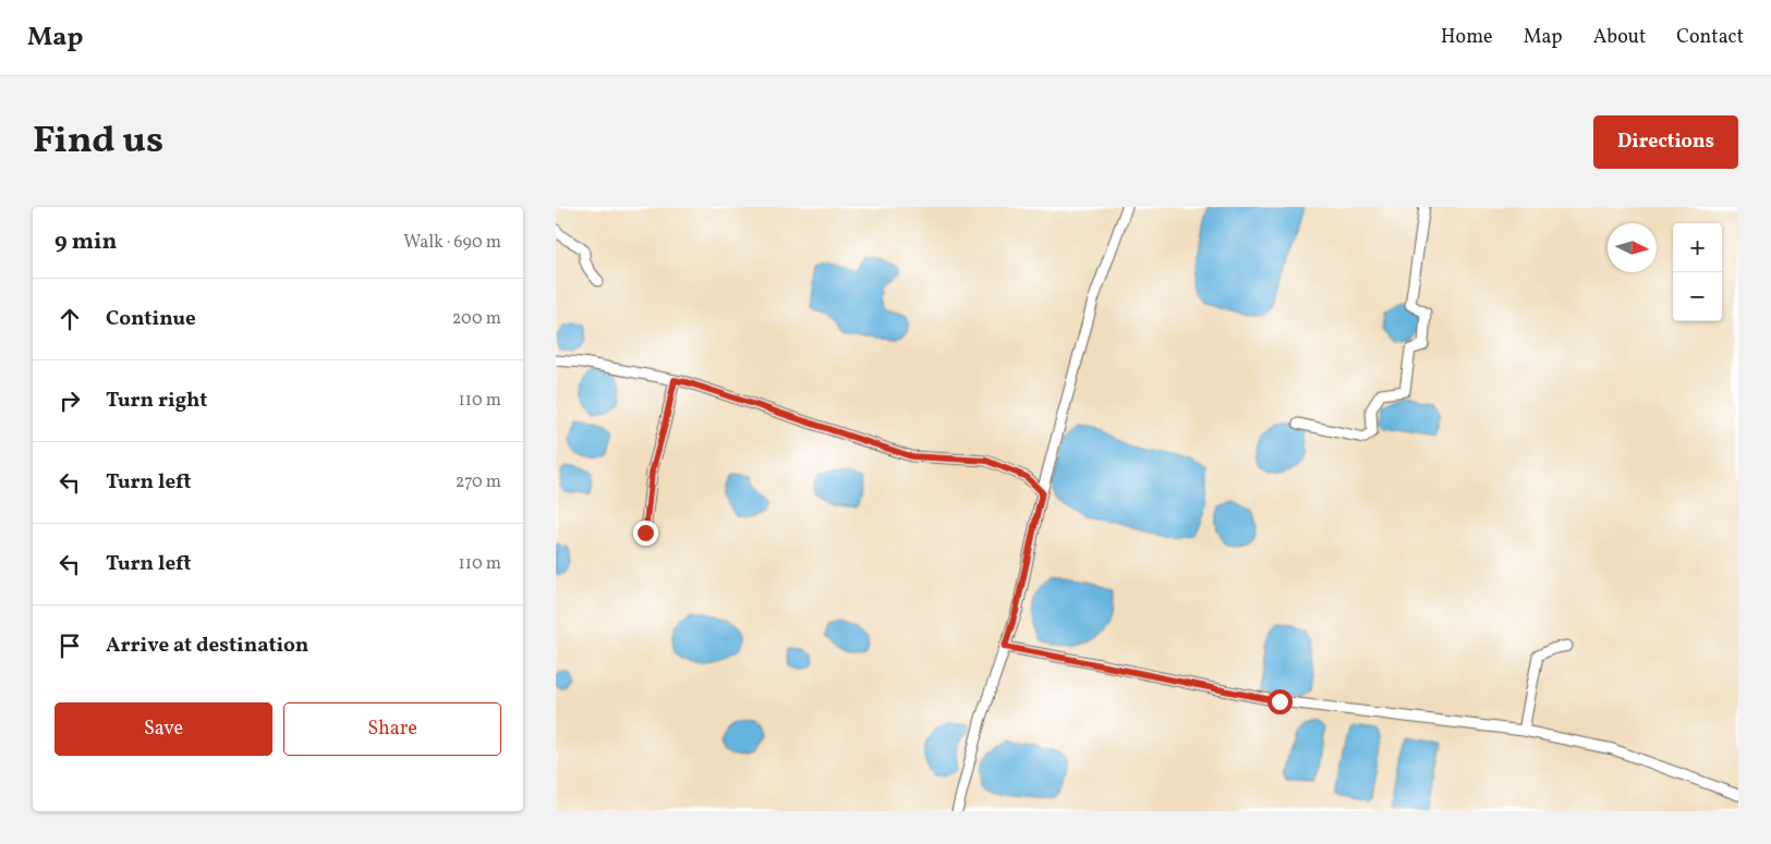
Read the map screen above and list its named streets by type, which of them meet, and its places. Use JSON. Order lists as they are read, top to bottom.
{
  "north": "right",
  "page": {
    "header": "Map",
    "nav": [
      "Home",
      "Map",
      "About",
      "Contact"
    ],
    "title": "Find us",
    "buttons": [
      "Directions",
      ["Save", "Share"]
    ],
    "heading": ["9 min", "Walk · 690 m"],
    "map_buttons": ["+", "−"],
    "list": [
      ["Continue", "200 m"],
      ["Turn right", "110 m"],
      ["Turn left", "270 m"],
      ["Turn left", "110 m"],
      "Arrive at destination"
    ]
  }
}
